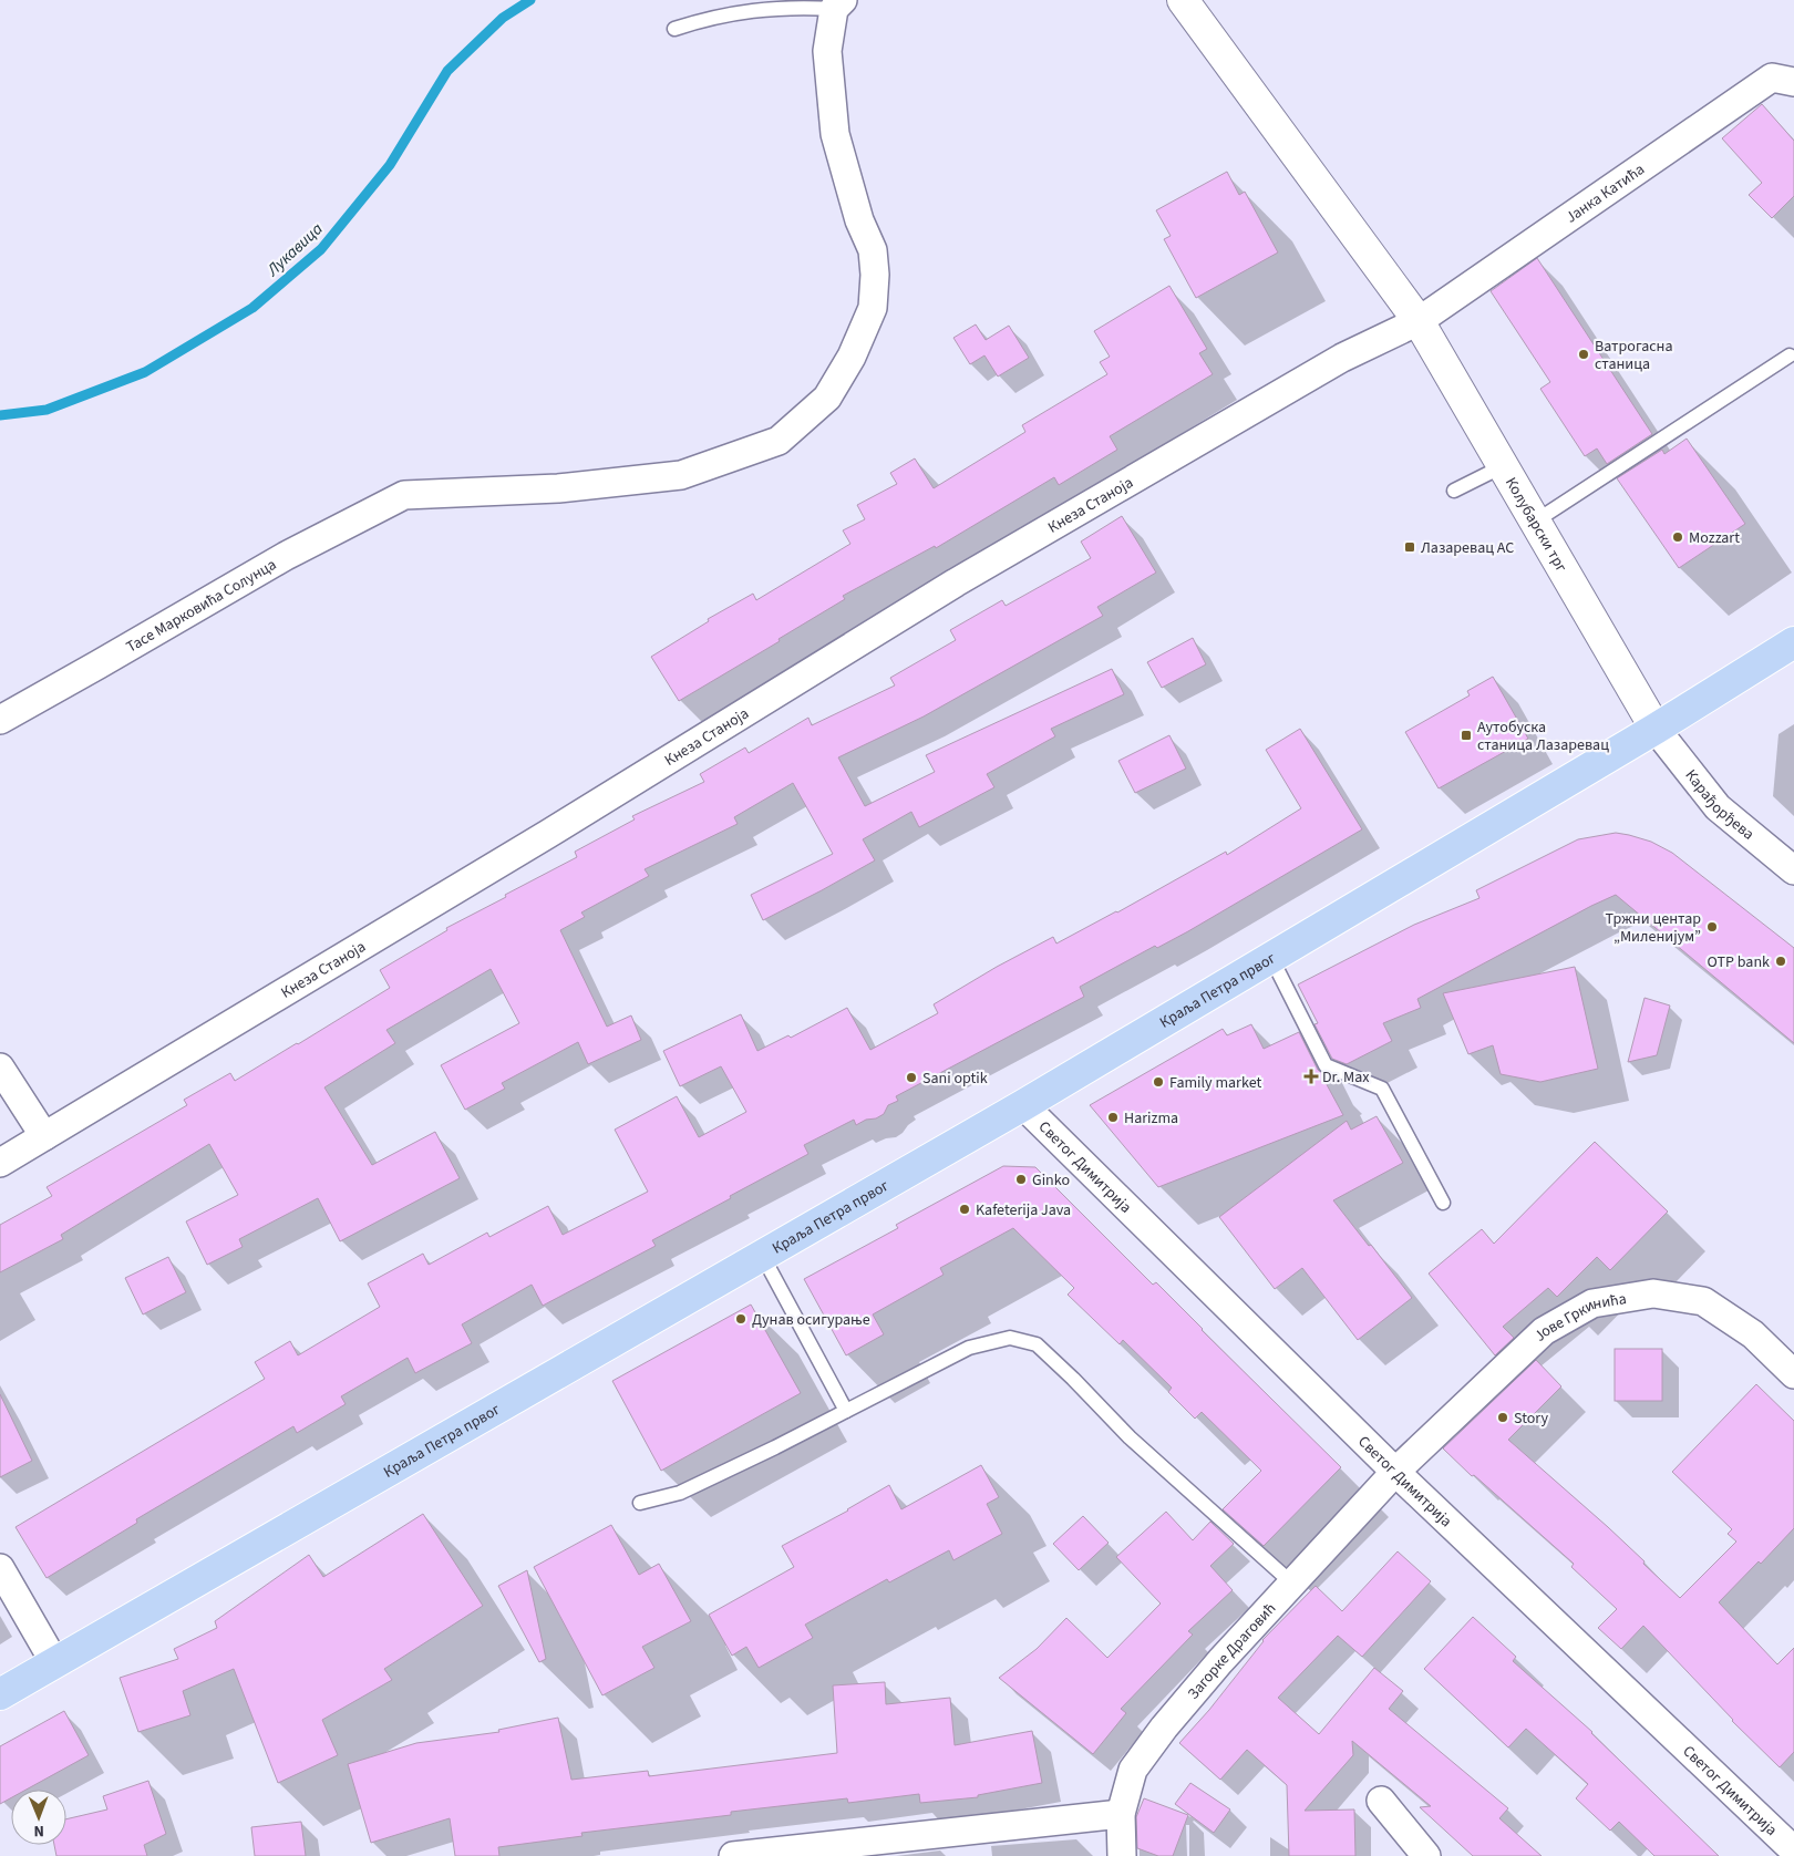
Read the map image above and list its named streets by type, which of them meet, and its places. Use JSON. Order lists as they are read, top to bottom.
{
  "streets": {
    "main road": ["Краља Петра првог"],
    "street": [
      "Јанка Катића",
      "Кнеза Станоја",
      "Колубарски трг",
      "Тасе Марковића Солунца",
      "Карађорђева",
      "Светог Димитрија",
      "Јове Гркинића",
      "Загорке Драговић"
    ]
  },
  "crossings": [
    ["Јанка Катића", "Кнеза Станоја"],
    ["Јанка Катића", "Колубарски трг"],
    ["Кнеза Станоја", "Колубарски трг"],
    ["Колубарски трг", "Карађорђева"],
    ["Колубарски трг", "Краља Петра првог"],
    ["Карађорђева", "Краља Петра првог"],
    ["Краља Петра првог", "Светог Димитрија"],
    ["Светог Димитрија", "Јове Гркинића"],
    ["Светог Димитрија", "Загорке Драговић"],
    ["Јове Гркинића", "Загорке Драговић"]
  ],
  "water": ["Лукавица"],
  "places": {
    "other": [
      "Ватрогасна станица",
      "Mozzart",
      "Тржни центар „Миленијум”",
      "OTP bank",
      "Sani optik",
      "Family market",
      "Harizma",
      "Ginko",
      "Kafeterija Java",
      "Дунав осигурање",
      "Story"
    ],
    "transit": ["Лазаревац АС", "Аутобуска станица Лазаревац"],
    "health": ["Dr. Max"]
  },
  "north": "bottom"
}
